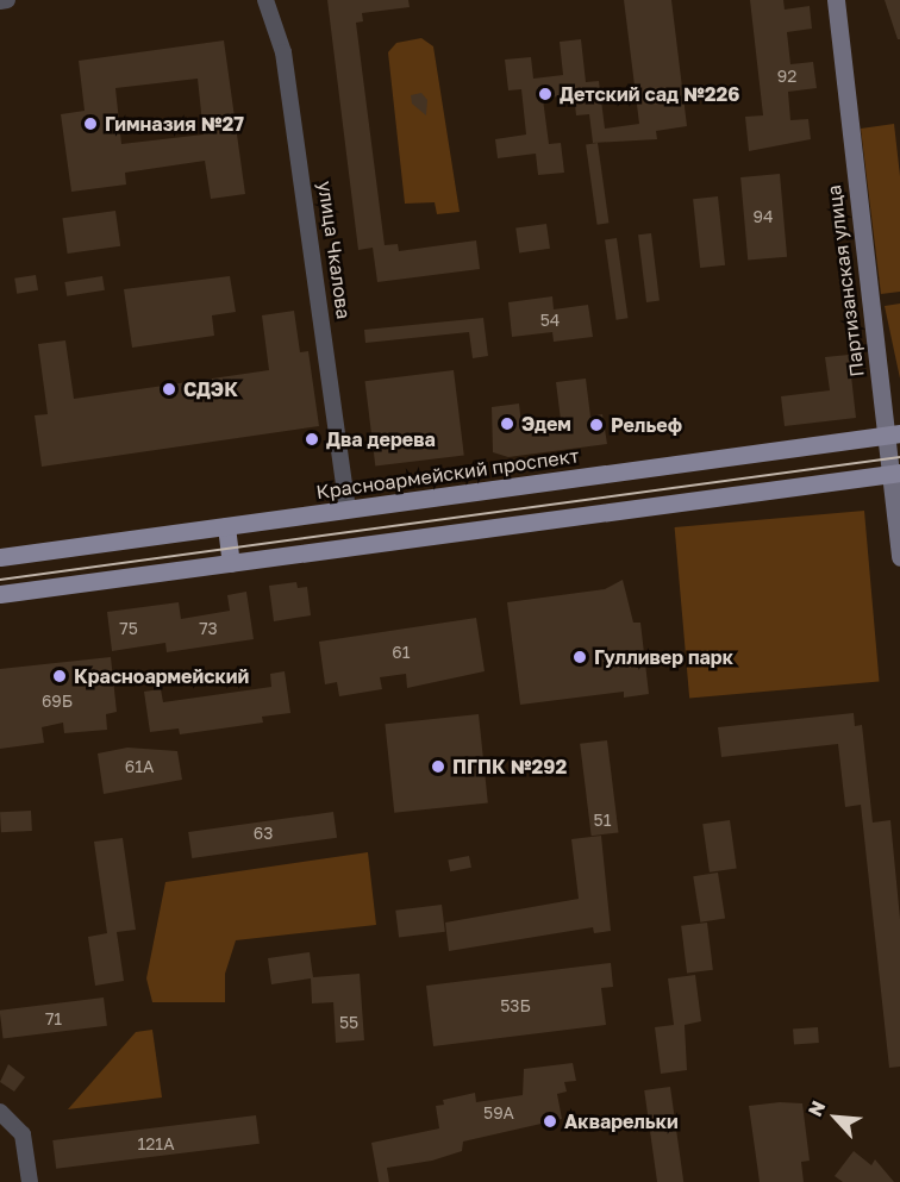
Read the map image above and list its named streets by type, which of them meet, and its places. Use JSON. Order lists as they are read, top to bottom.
{
  "streets": {
    "main road": ["Партизанская улица", "Красноармейский проспект"],
    "street": ["улица Чкалова"]
  },
  "crossings": [
    ["улица Чкалова", "Красноармейский проспект"],
    ["Партизанская улица", "Красноармейский проспект"]
  ],
  "places": [
    "Детский сад №226",
    "Гимназия №27",
    "СДЭК",
    "Эдем",
    "Рельеф",
    "Два дерева",
    "Гулливер парк",
    "Красноармейский",
    "ПГПК №292",
    "Акварельки"
  ],
  "house_numbers": [
    "92",
    "94",
    "54",
    "75",
    "73",
    "61",
    "69Б",
    "61А",
    "51",
    "63",
    "53Б",
    "71",
    "55",
    "59А",
    "121А"
  ],
  "north": "top left"
}
